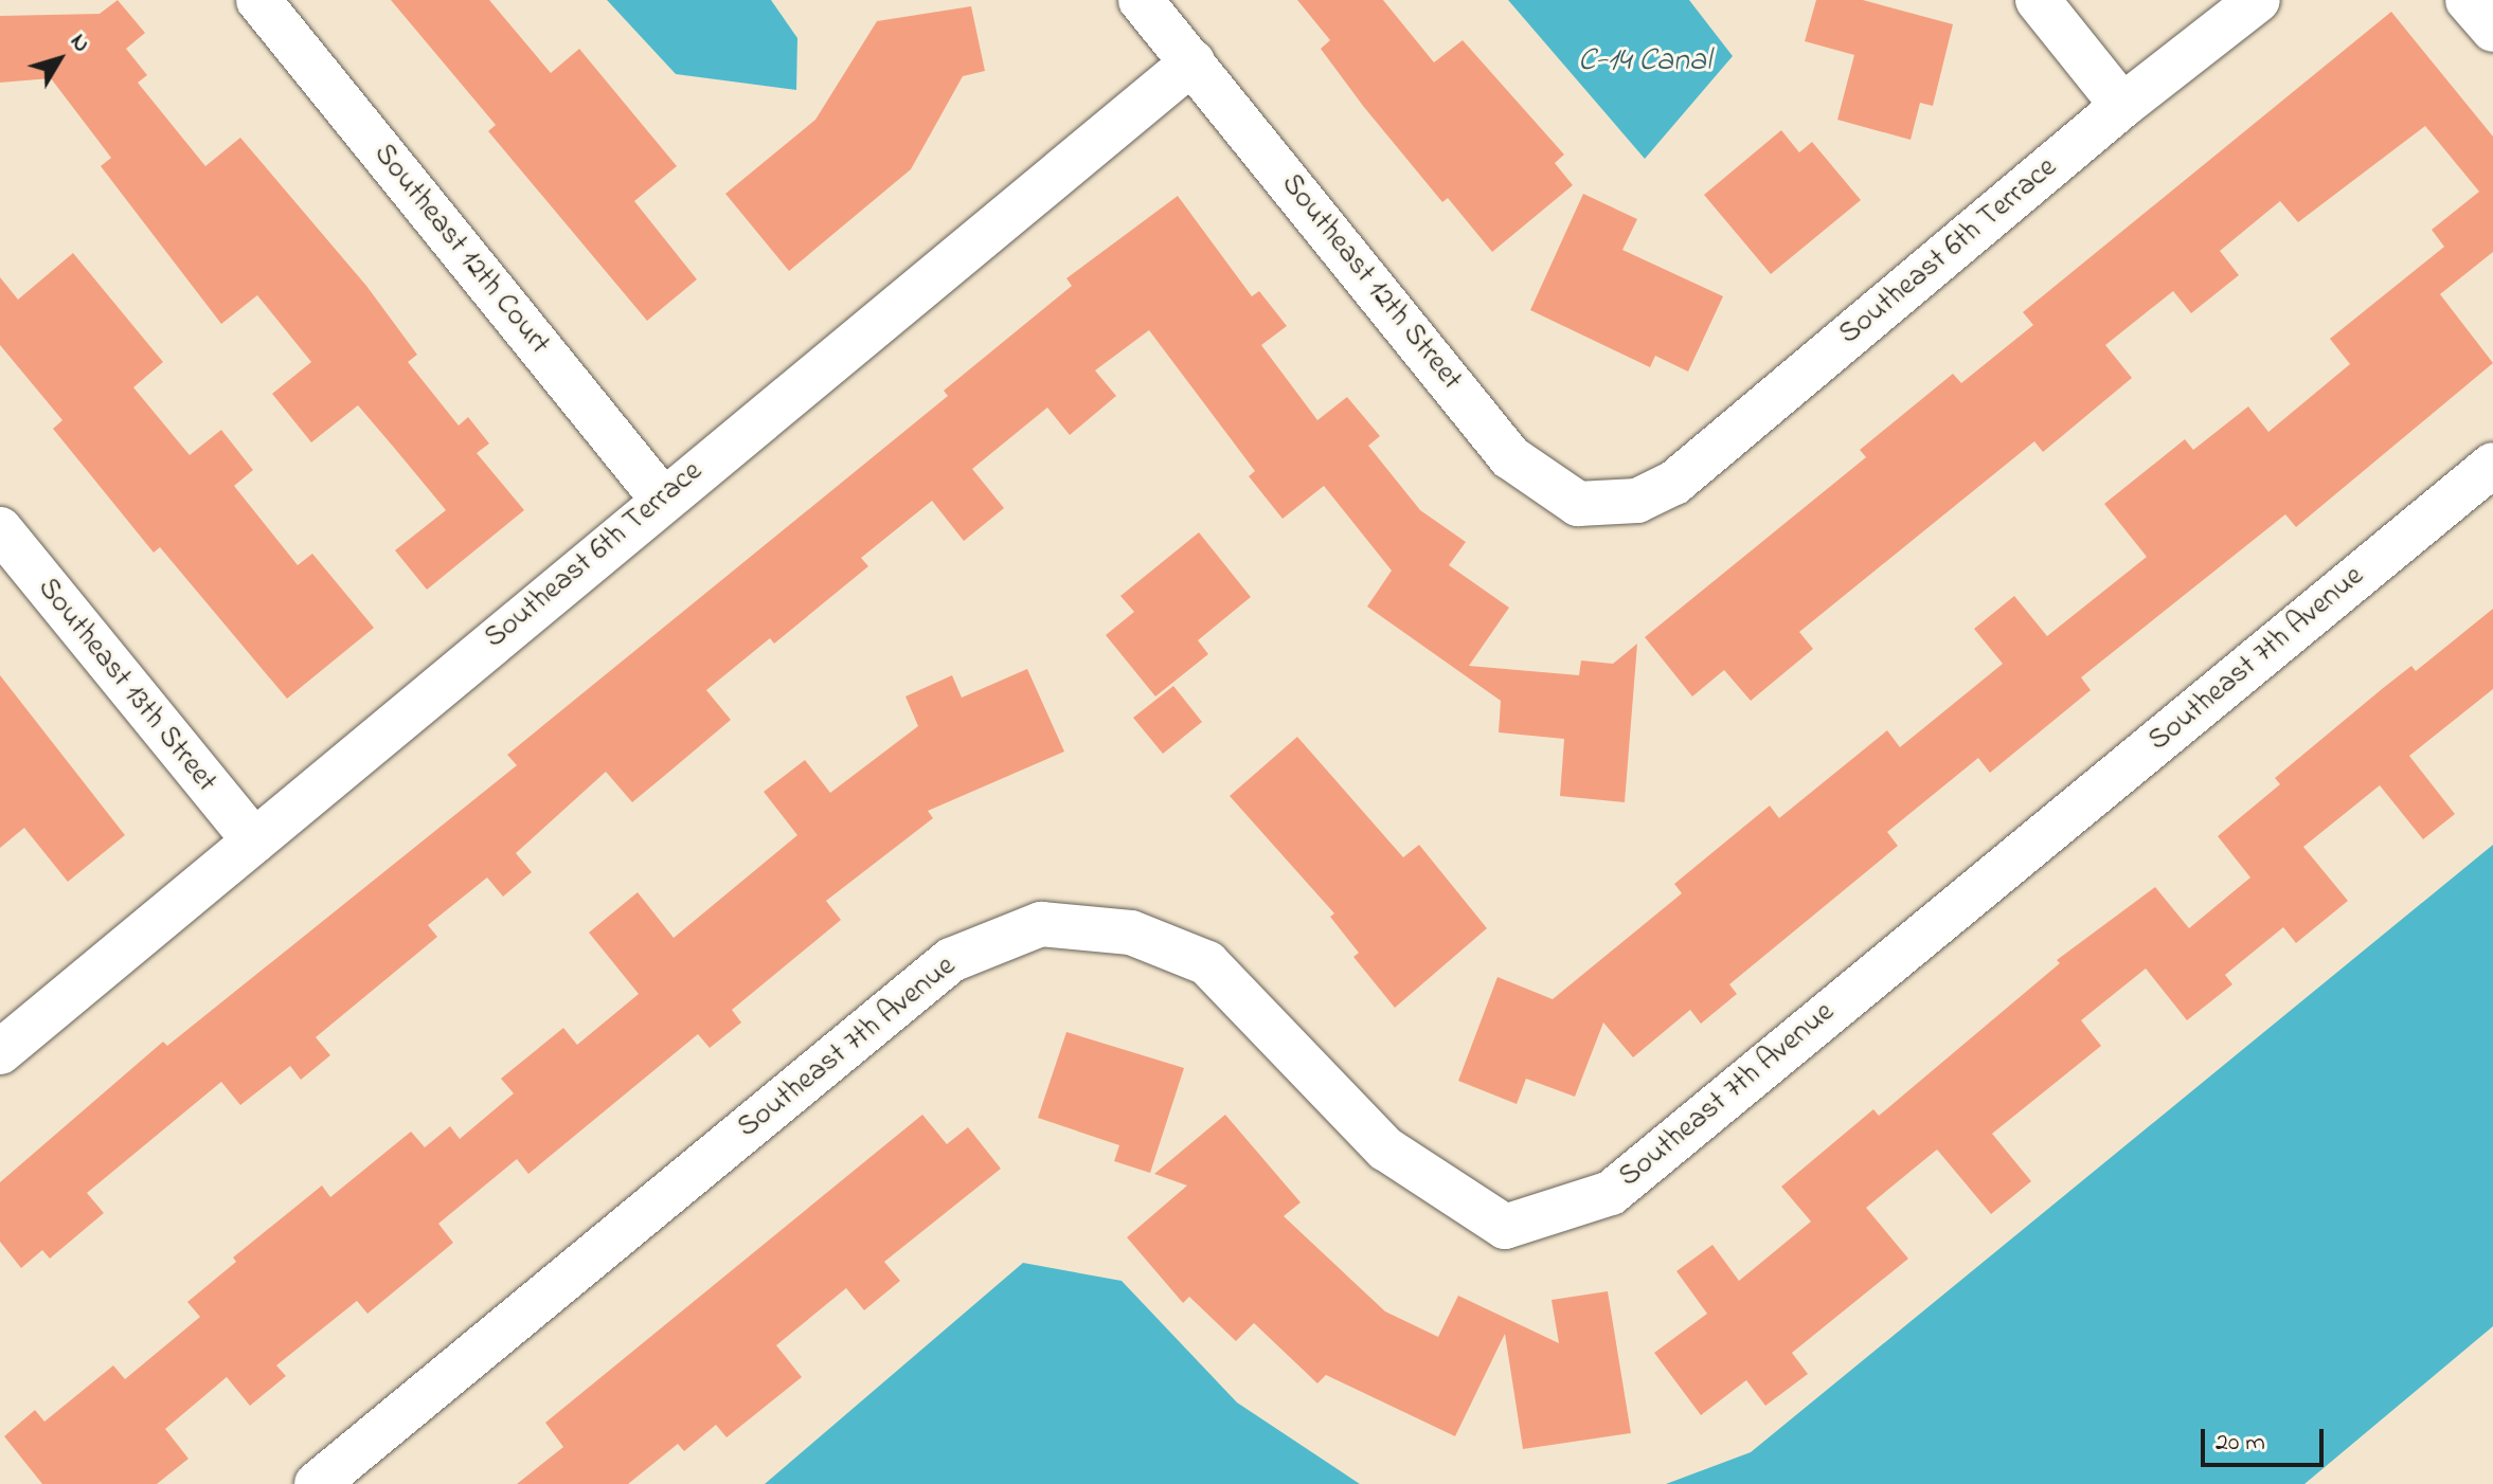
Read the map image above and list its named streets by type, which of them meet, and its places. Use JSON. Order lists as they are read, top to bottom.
{
  "streets": {
    "street": [
      "Southeast 12th Court",
      "Southeast 6th Terrace",
      "Southeast 12th Street",
      "Southeast 7th Avenue",
      "Southeast 13th Street"
    ]
  },
  "crossings": [
    ["Southeast 12th Court", "Southeast 6th Terrace"],
    ["Southeast 6th Terrace", "Southeast 12th Street"],
    ["Southeast 6th Terrace", "Southeast 13th Street"]
  ],
  "water": ["C-14 Canal"],
  "scale_bar": "20 m",
  "north": "top right"
}
